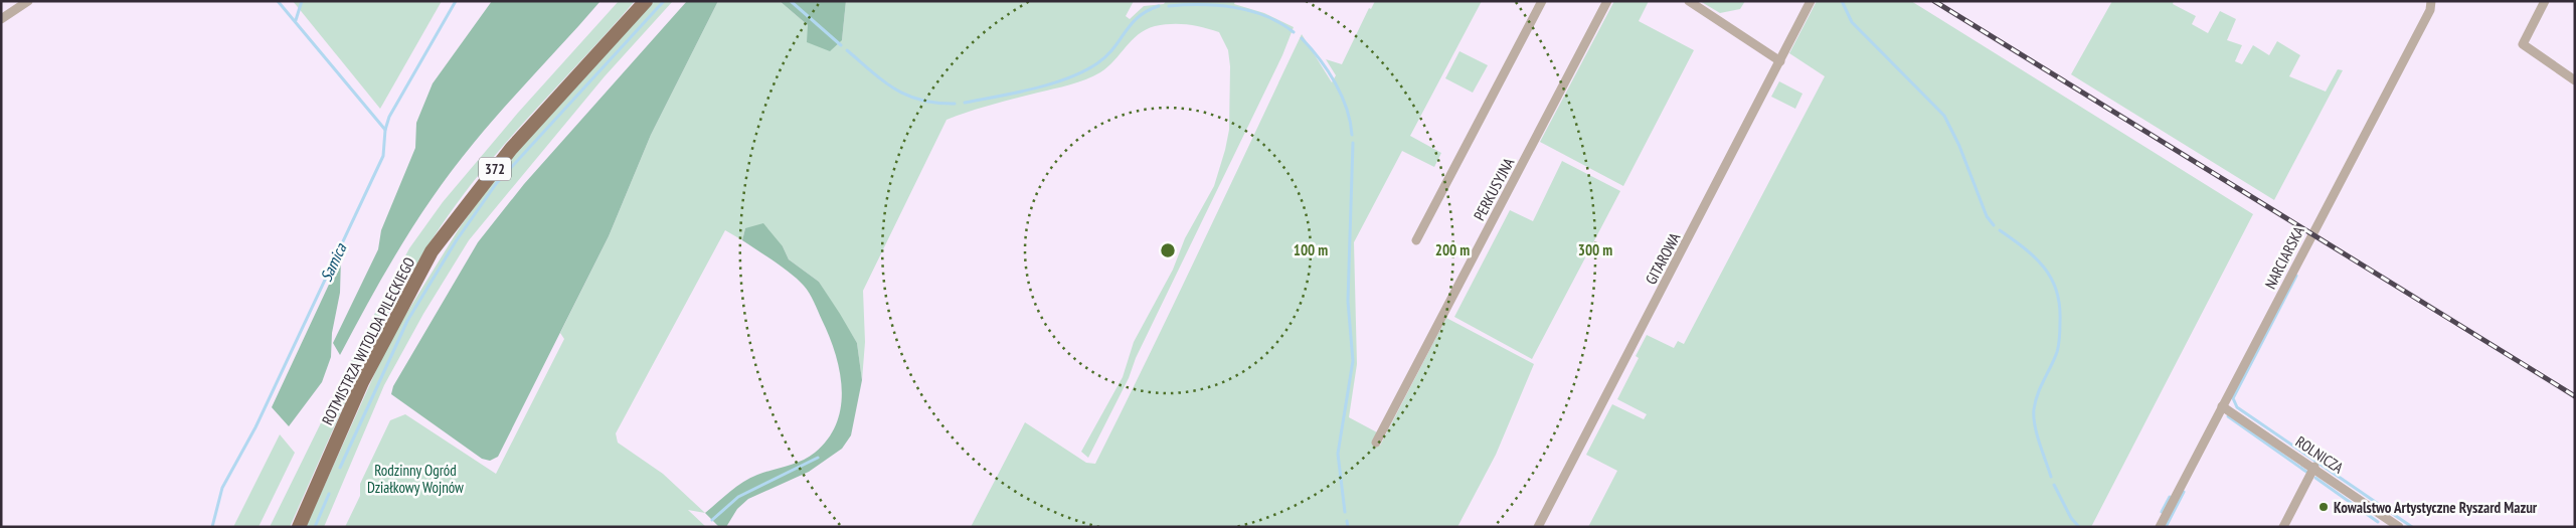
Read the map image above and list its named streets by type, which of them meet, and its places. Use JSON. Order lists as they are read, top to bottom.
{
  "streets": {
    "main road": ["372", "ROTMISTRZA WITOLDA PILECKIEGO"],
    "street": [
      "PERKUSYJNA",
      "NARCIARSKA",
      "GITAROWA",
      "ROLNICZA"
    ]
  },
  "crossings": [
    ["NARCIARSKA", "ROLNICZA"]
  ],
  "water": ["Samica"],
  "parks": ["Rodzinny Ogród Działkowy Wojnów"],
  "places": ["Kowalstwo Artystyczne Ryszard Mazur"],
  "rings": ["100 m", "200 m", "300 m"]
}
